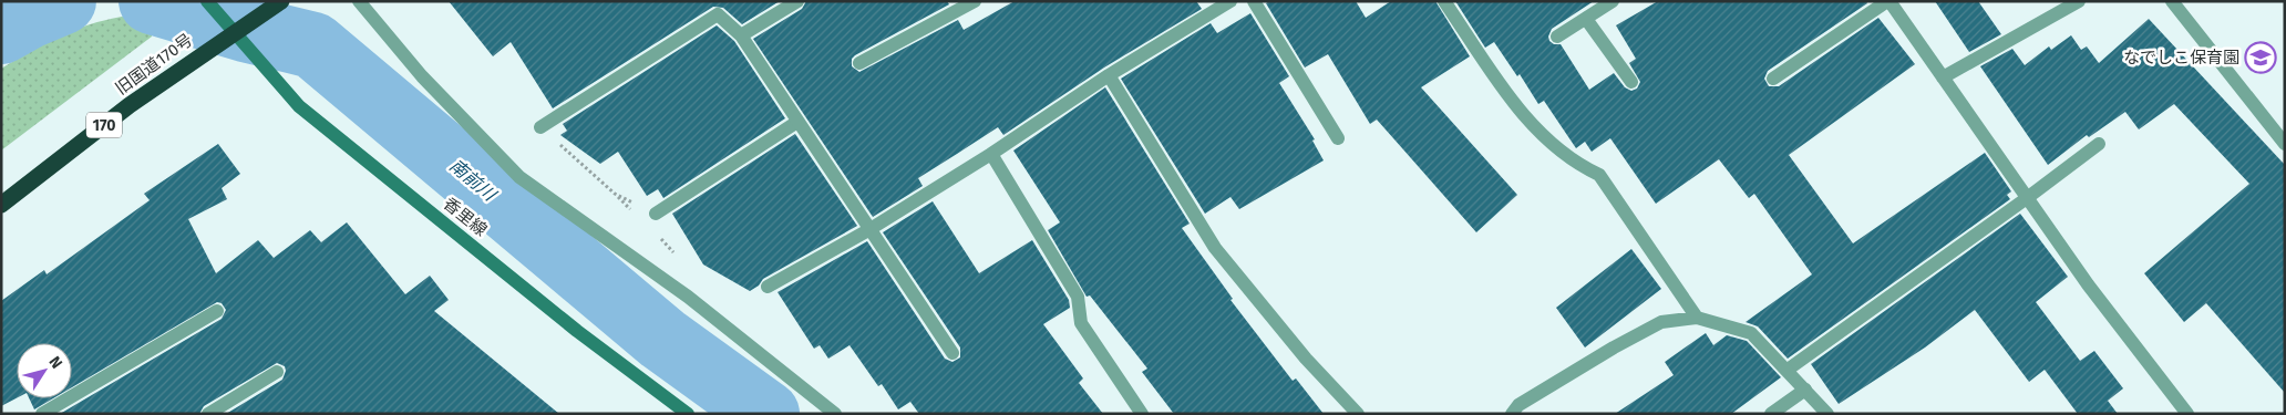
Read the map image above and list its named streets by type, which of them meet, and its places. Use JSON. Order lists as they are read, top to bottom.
{
  "streets": {
    "highway": ["旧国道170号", "170"],
    "street": ["香里線"]
  },
  "crossings": [
    ["旧国道170号", "香里線"]
  ],
  "water": ["南前川"],
  "places": {
    "school or university": ["なでしこ保育園"]
  },
  "north": "top right"
}
